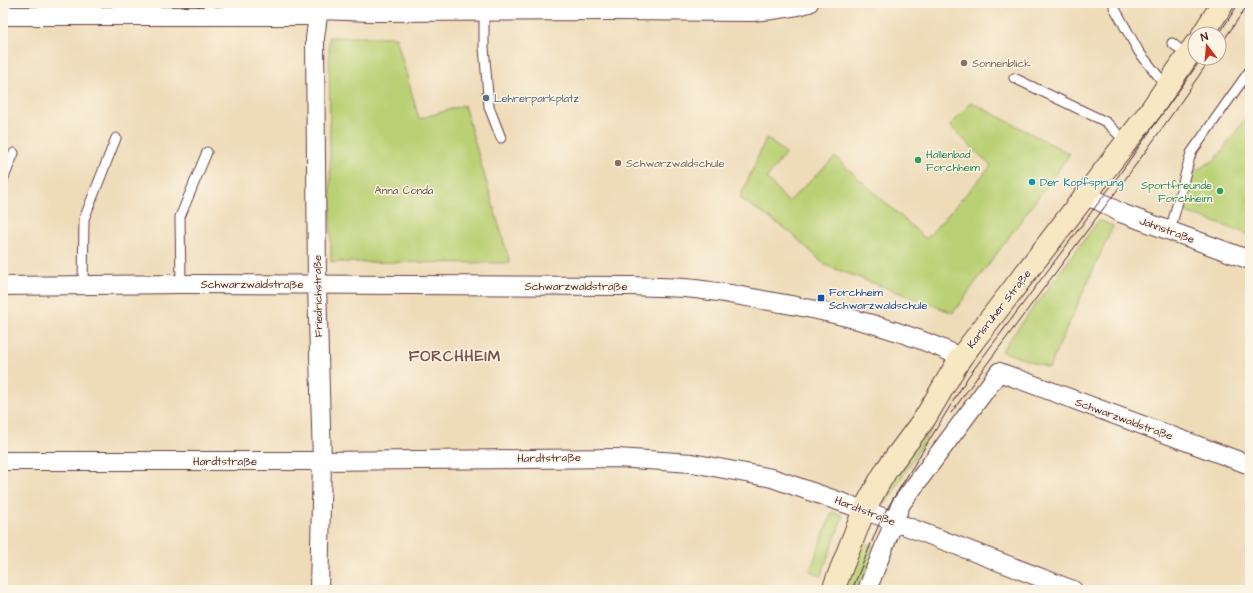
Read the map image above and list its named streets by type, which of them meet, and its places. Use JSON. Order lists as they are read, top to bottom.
{
  "streets": {
    "street": [
      "Jahnstraße",
      "Schwarzwaldstraße",
      "Friedrichstraße",
      "Karlsruher Straße",
      "Hardtstraße"
    ]
  },
  "crossings": [
    ["Jahnstraße", "Karlsruher Straße"],
    ["Schwarzwaldstraße", "Friedrichstraße"],
    ["Schwarzwaldstraße", "Karlsruher Straße"],
    ["Schwarzwaldstraße", "Hardtstraße"],
    ["Friedrichstraße", "Hardtstraße"],
    ["Karlsruher Straße", "Hardtstraße"]
  ],
  "districts": ["FORCHHEIM"],
  "parks": ["Anna Conda"],
  "places": {
    "other": [
      "Sonnenblick",
      "Lehrerparkplatz",
      "Hallenbad Forchheim",
      "Schwarzwaldschule",
      "Der Kopfsprung",
      "Sportfreunde Forchheim"
    ],
    "transit": ["Forchheim Schwarzwaldschule"]
  },
  "north": "top"
}
